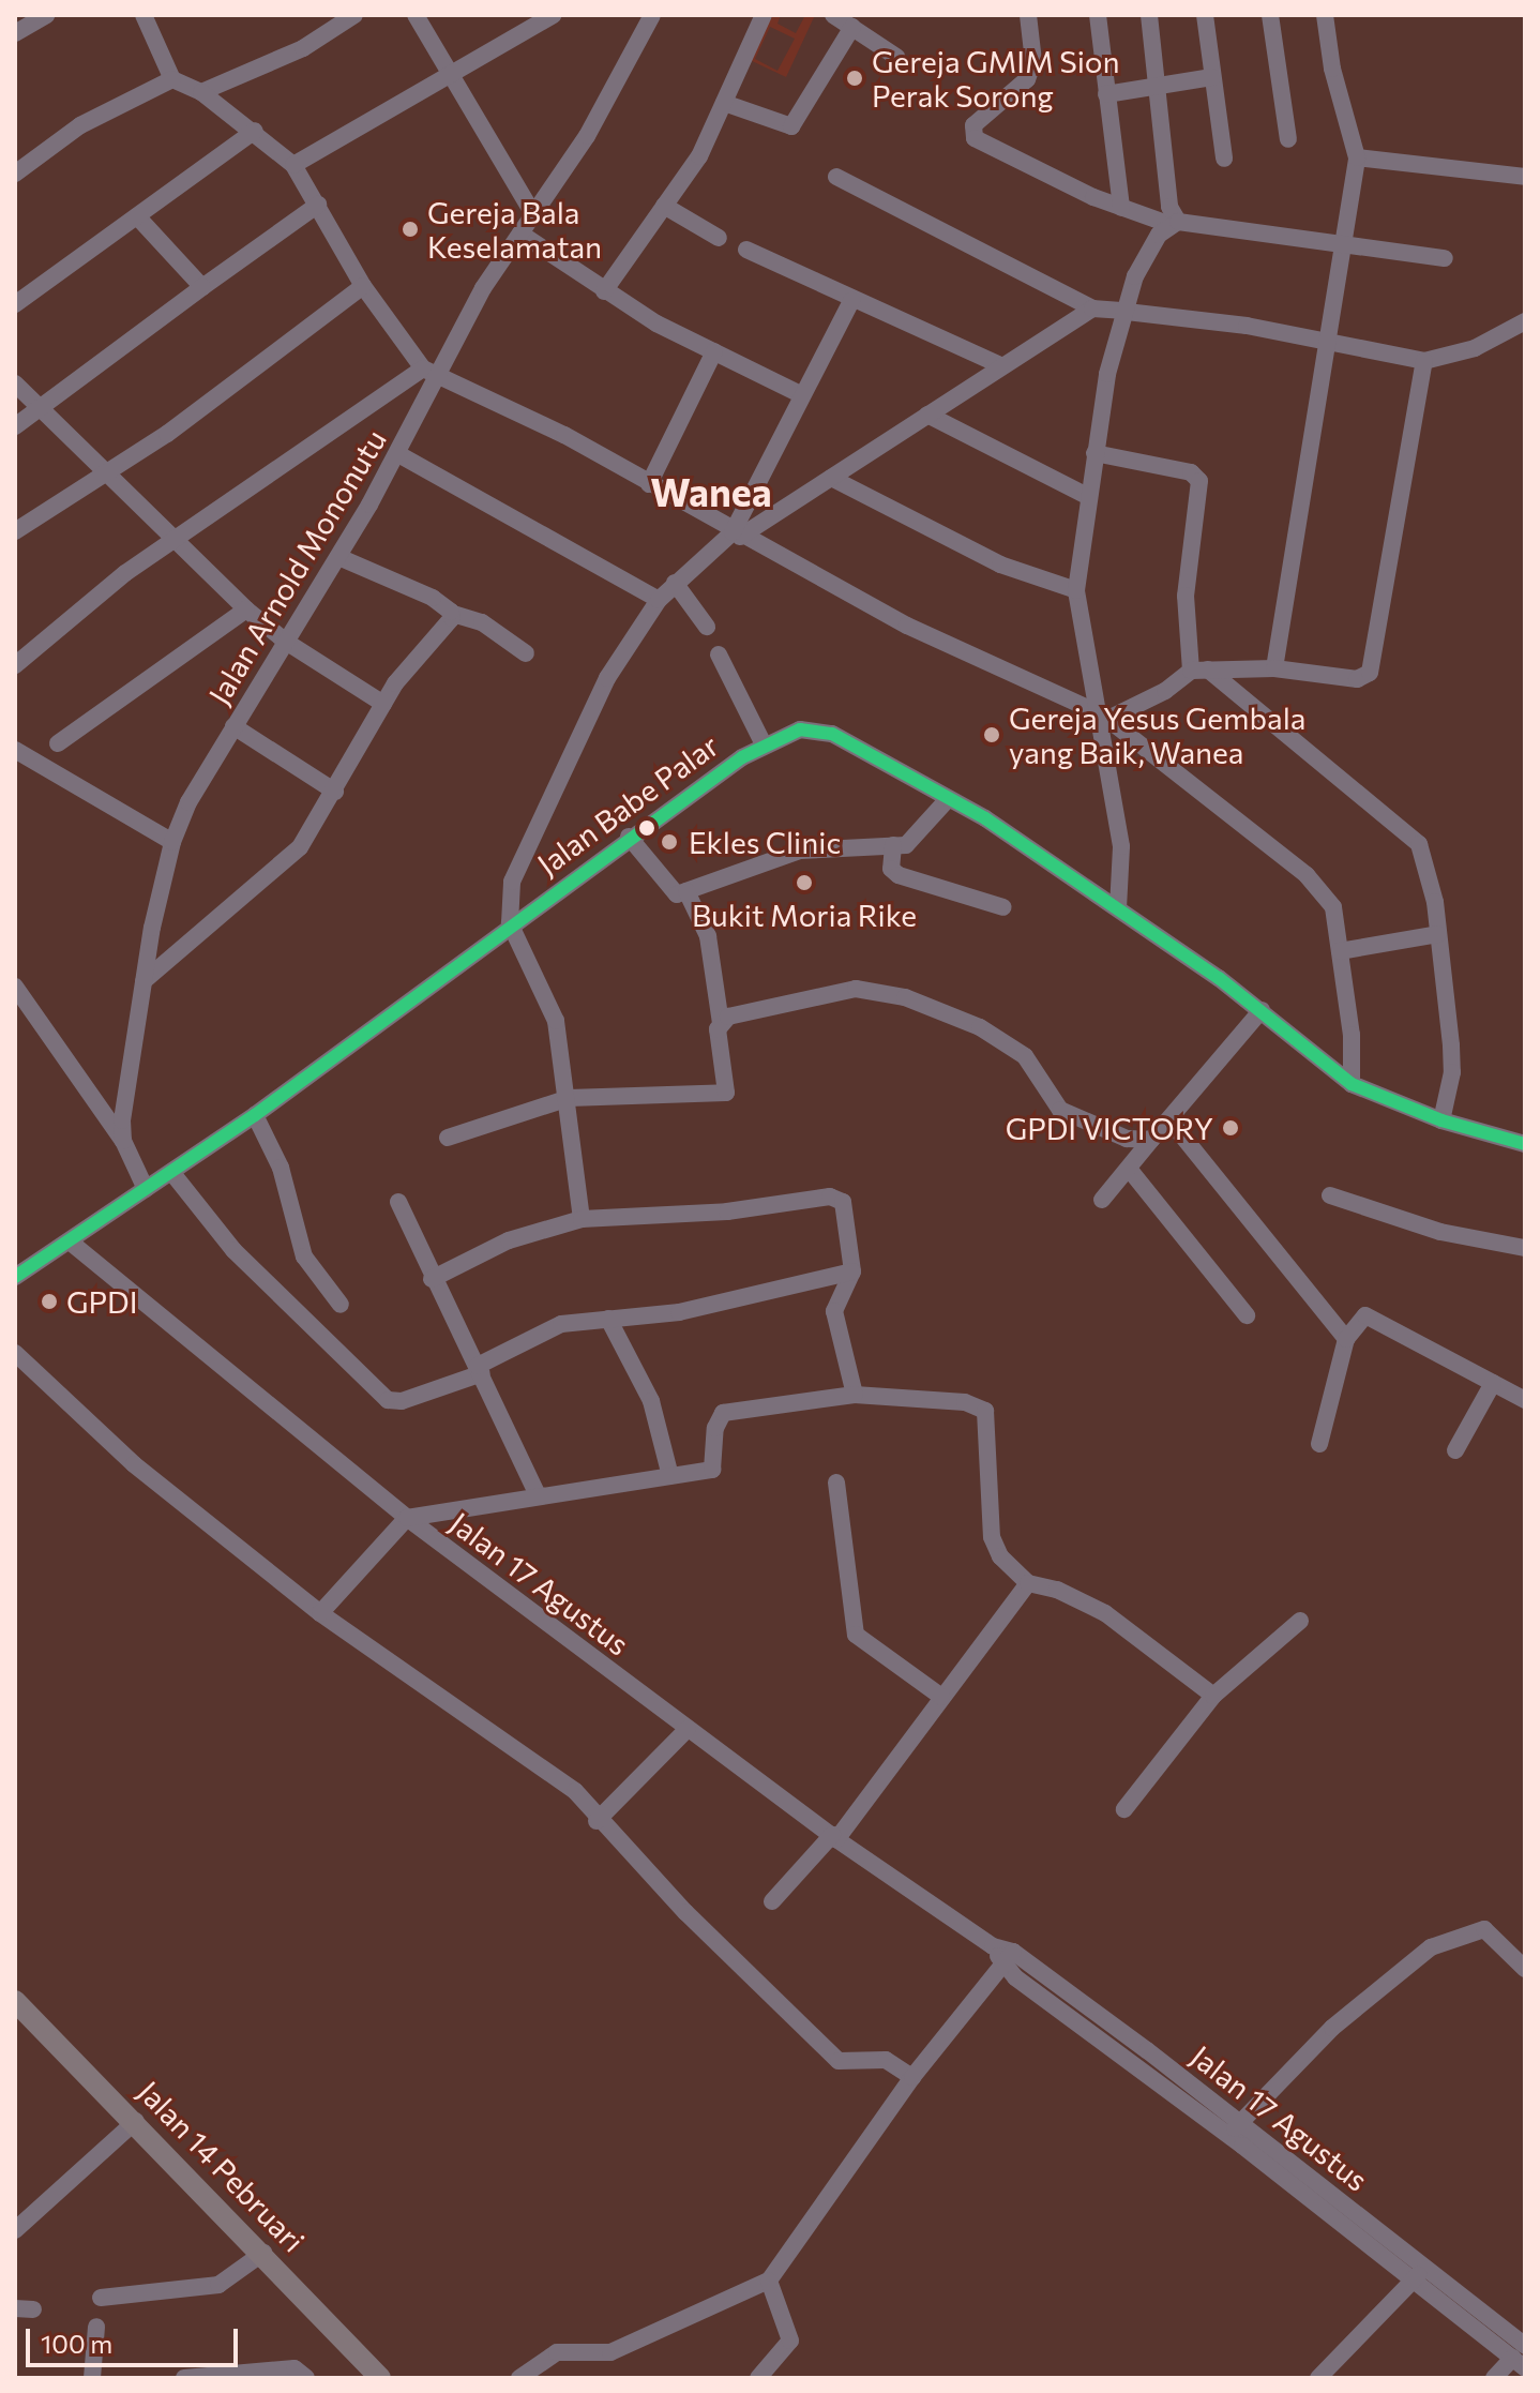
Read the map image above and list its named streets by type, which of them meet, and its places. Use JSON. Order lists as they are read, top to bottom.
{
  "streets": {
    "main road": ["Jalan 14 Pebruari"],
    "street": ["Jalan Arnold Mononutu", "Jalan Babe Palar", "Jalan 17 Agustus"]
  },
  "crossings": [
    ["Jalan Babe Palar", "Jalan 17 Agustus"]
  ],
  "districts": ["Wanea"],
  "places": [
    "Gereja GMIM Sion Perak Sorong",
    "Gereja Bala Keselamatan",
    "Gereja Yesus Gembala yang Baik, Wanea",
    "Ekles Clinic",
    "Bukit Moria Rike",
    "GPDI VICTORY",
    "GPDI"
  ],
  "scale_bar": "100 m"
}
